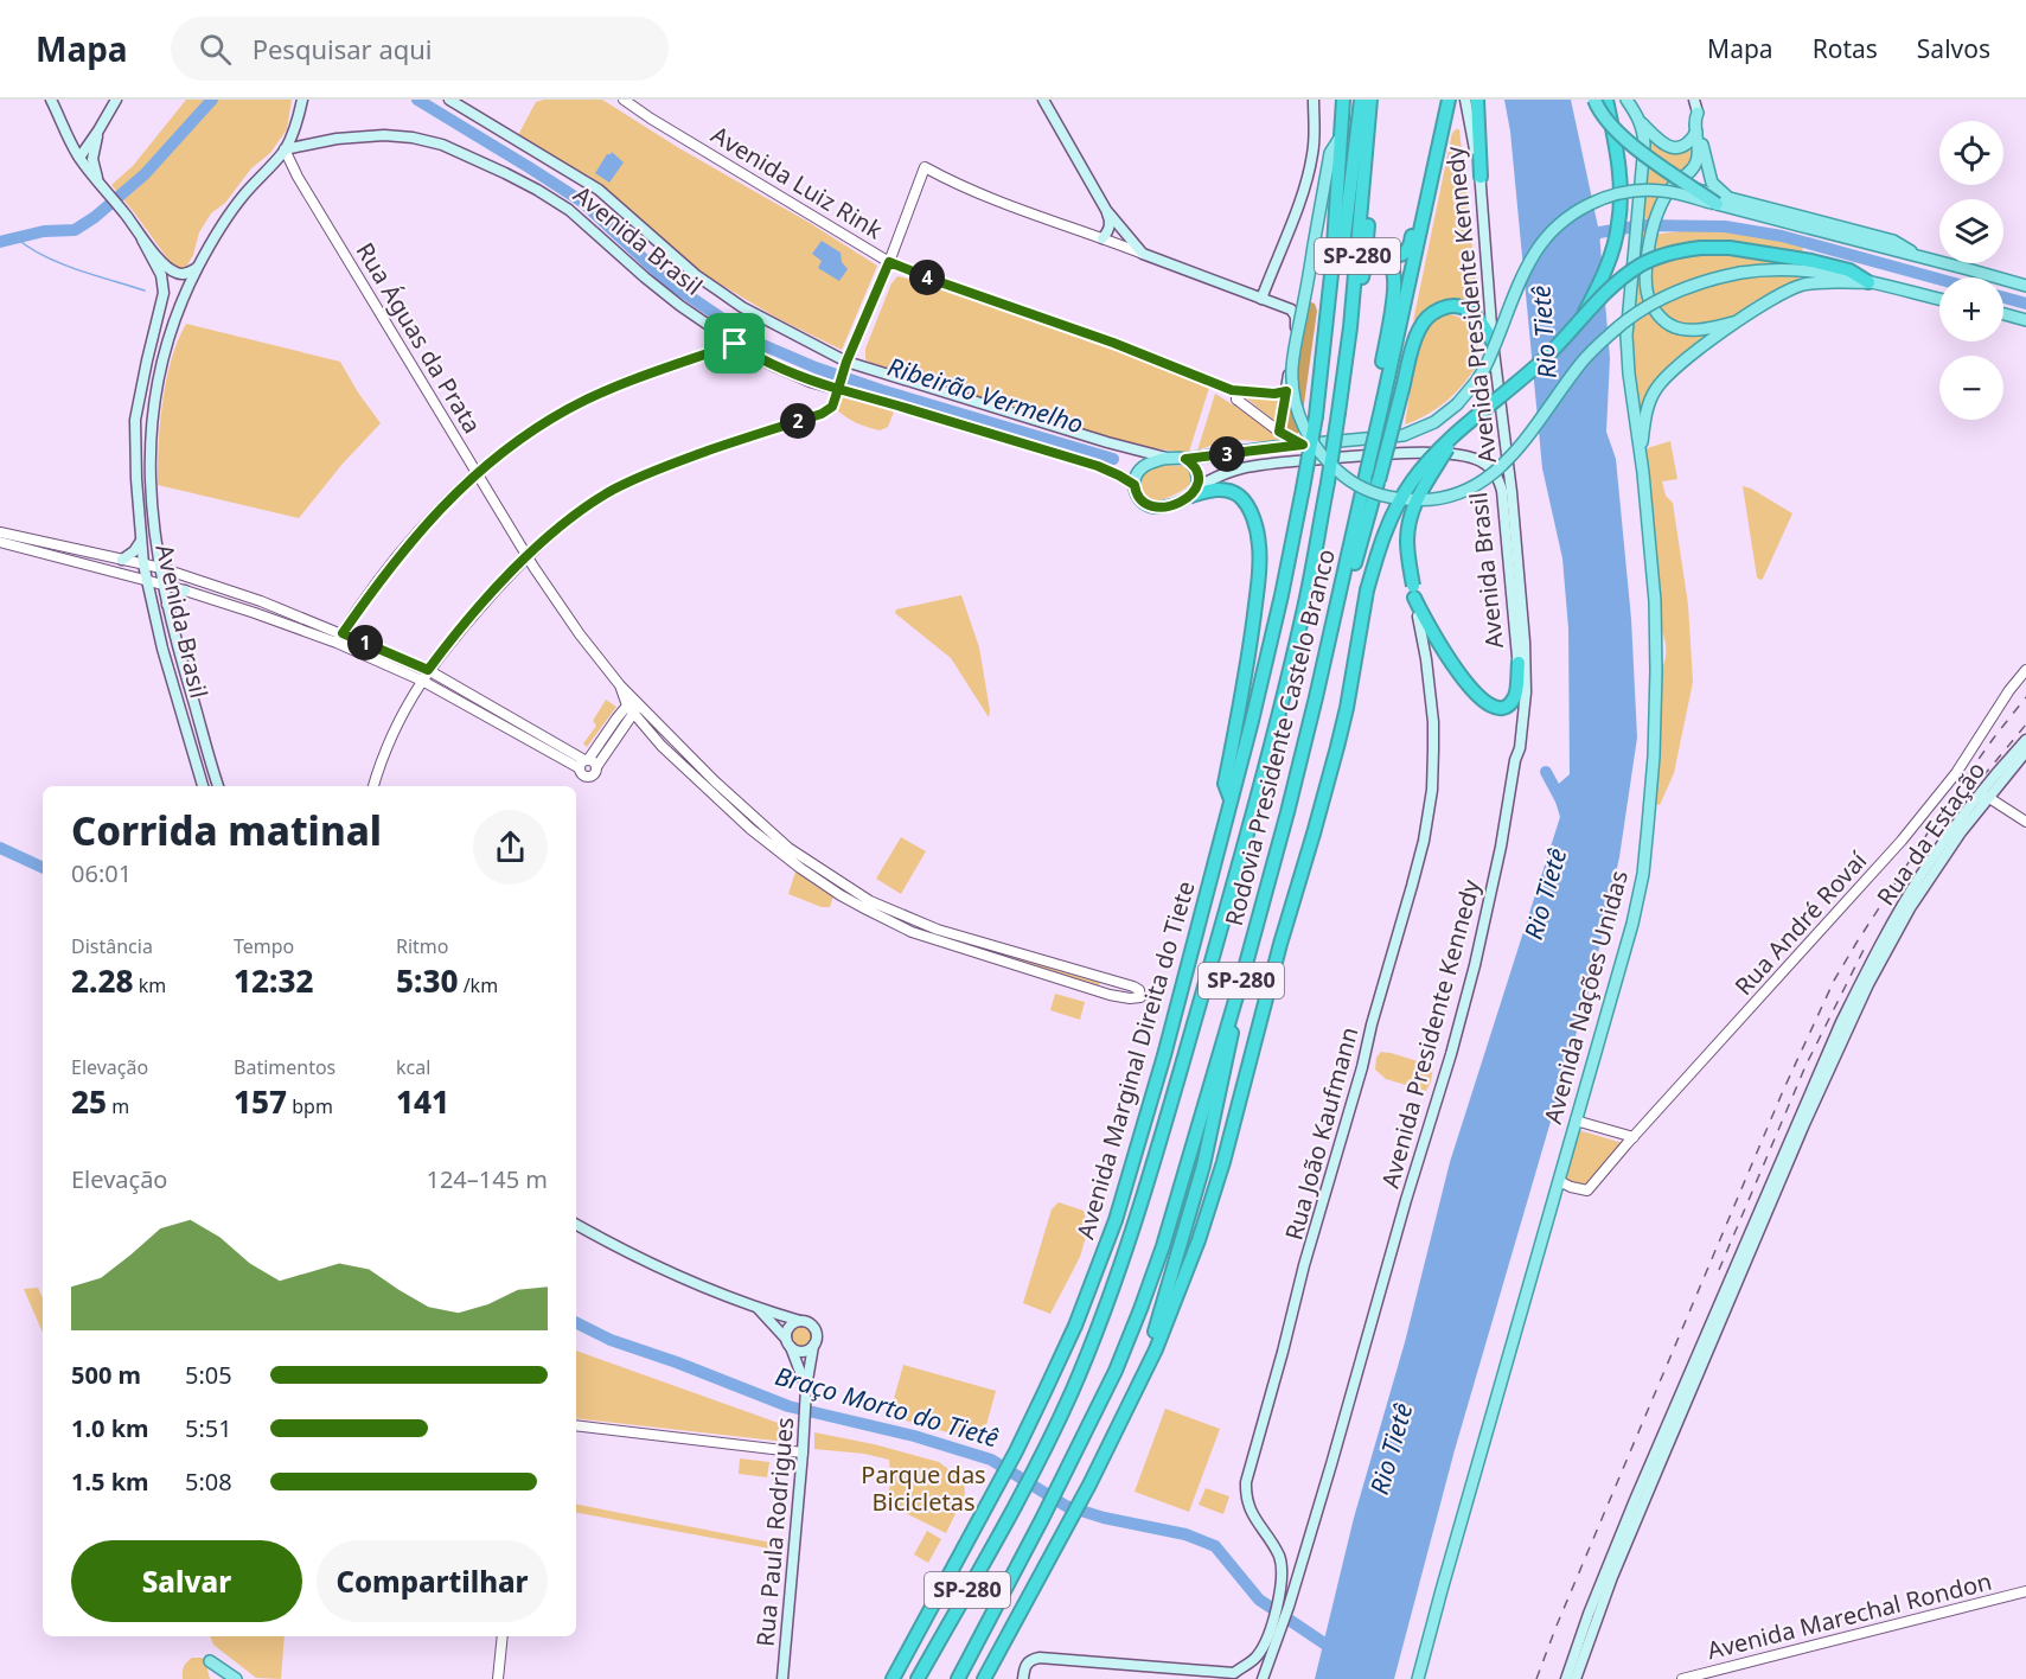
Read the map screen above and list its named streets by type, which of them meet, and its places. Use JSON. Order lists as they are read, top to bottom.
{
  "streets": {
    "highway": ["SP-280", "Rodovia Presidente Castelo Branco", "Avenida Marginal Direita do Tiete"],
    "main road": [
      "Avenida Brasil",
      "Avenida Presidente Kennedy",
      "Rua da Estação",
      "Avenida Nações Unidas",
      "Rua João Kaufmann",
      "Rua Paula Rodrigues"
    ],
    "street": [
      "Avenida Luiz Rink",
      "Rua Águas da Prata",
      "Rua André Rovaí",
      "Avenida Marechal Rondon"
    ]
  },
  "crossings": [
    ["Avenida Brasil", "Avenida Presidente Kennedy"],
    ["Avenida Brasil", "Rua Águas da Prata"],
    ["Rua André Rovaí", "Avenida Nações Unidas"]
  ],
  "water": ["Rio Tietê", "Ribeirão Vermelho", "Braço Morto do Tietê"],
  "parks": ["Parque das Bicicletas"],
  "page": {
    "header": "Mapa",
    "search": "Pesquisar aqui",
    "nav": ["Mapa", "Rotas", "Salvos"],
    "map_buttons": ["+", "−"],
    "pins": [
      "4",
      "2",
      "3",
      "1"
    ],
    "heading": ["Corrida matinal", "06:01"],
    "stats": [
      ["Distância", "2.28 km"],
      ["Tempo", "12:32"],
      ["Ritmo", "5:30 /km"],
      ["Elevação", "25 m"],
      ["Batimentos", "157 bpm"],
      ["kcal", "141"]
    ],
    "chart": ["Elevação", "124–145 m"],
    "list": [
      {
        "name": "500 m",
        "note": "5:05"
      },
      {
        "name": "1.0 km",
        "note": "5:51"
      },
      {
        "name": "1.5 km",
        "note": "5:08"
      }
    ],
    "buttons": ["Salvar", "Compartilhar"]
  }
}
